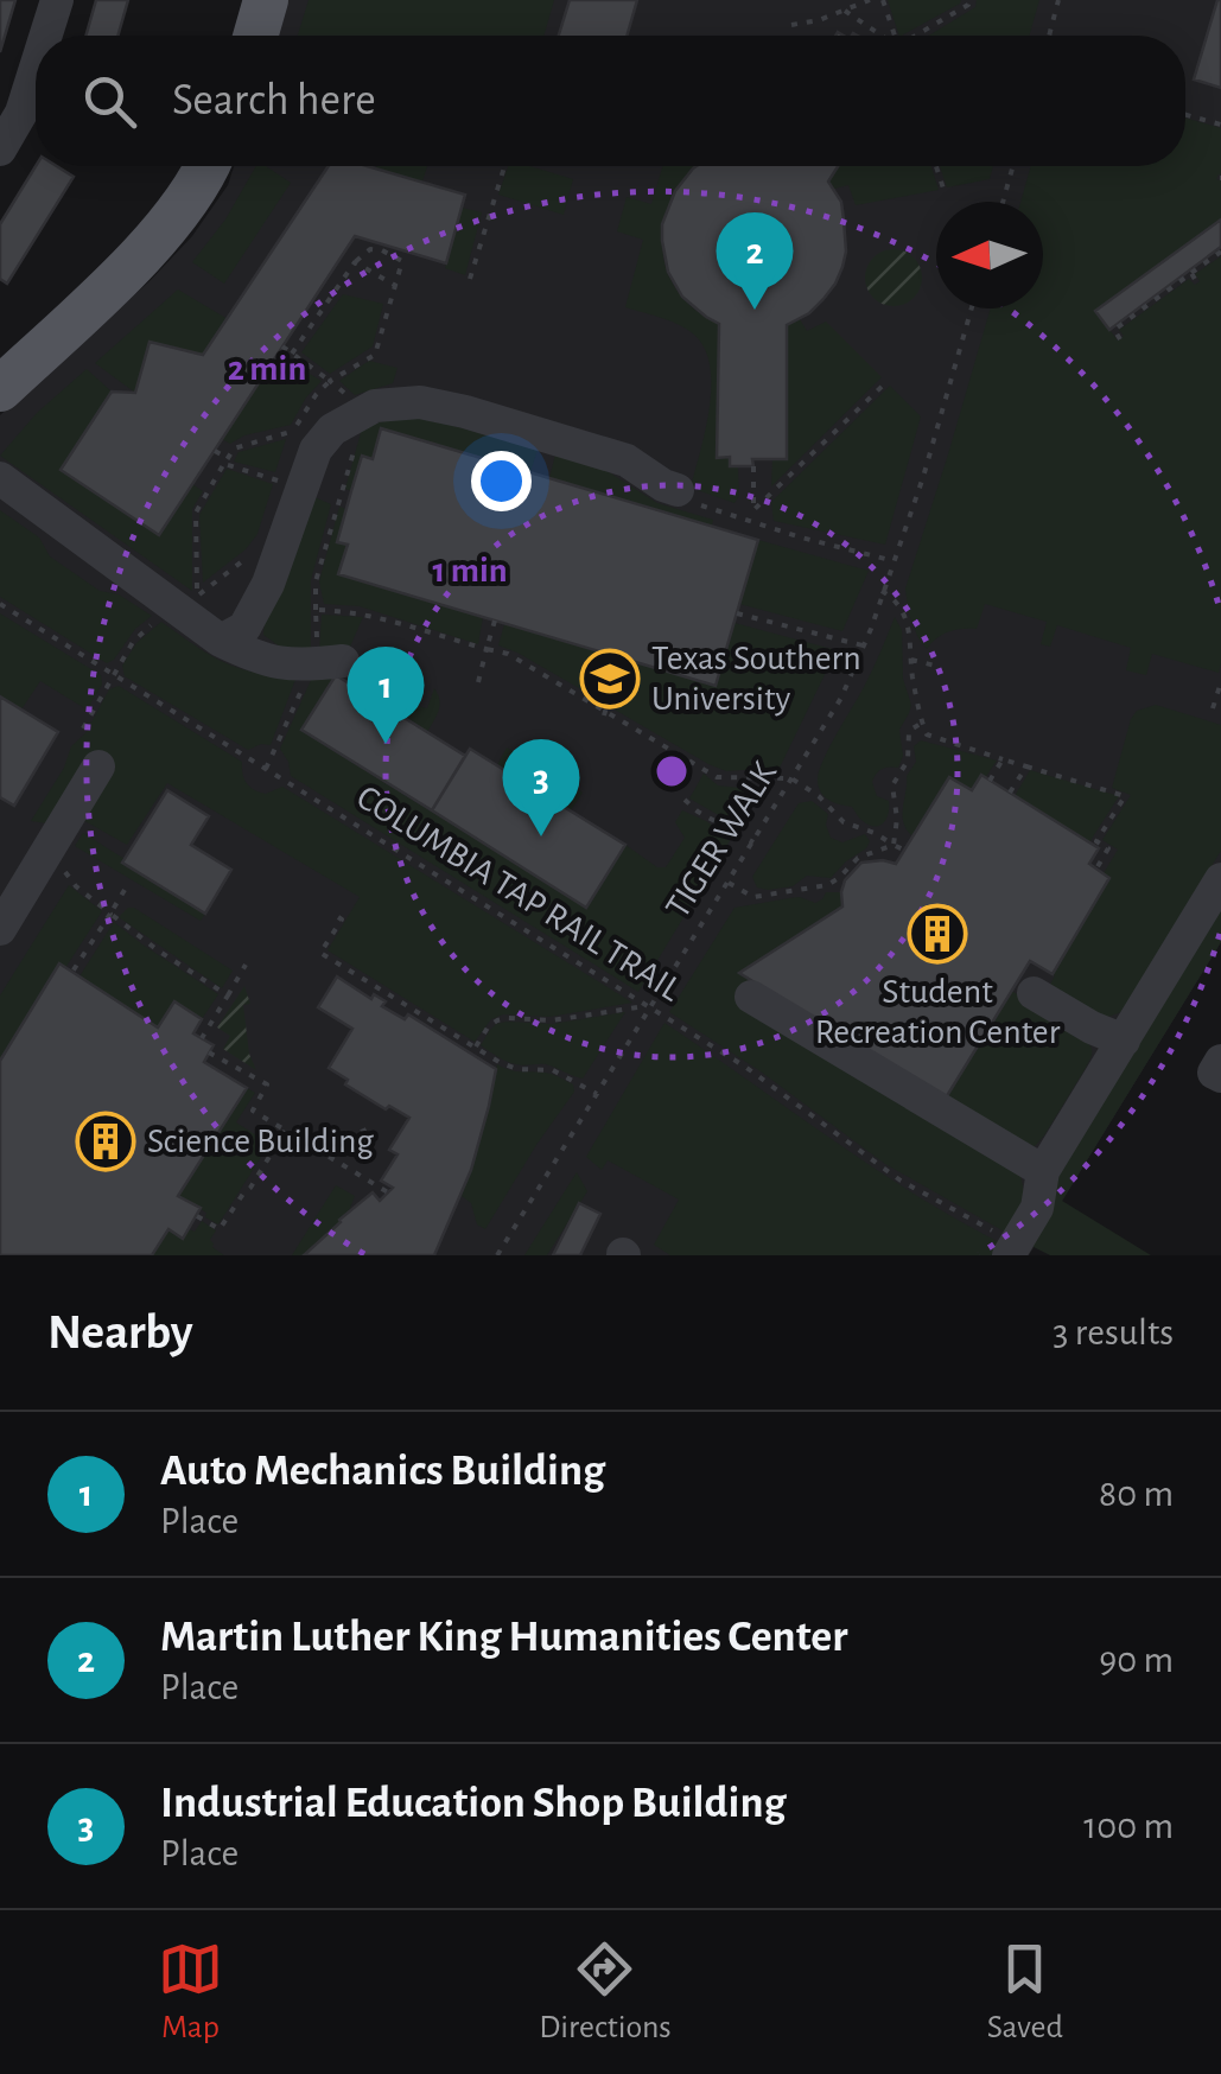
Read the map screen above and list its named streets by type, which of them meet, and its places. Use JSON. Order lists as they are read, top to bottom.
{
  "streets": {
    "path": ["TIGER WALK", "COLUMBIA TAP RAIL TRAIL"]
  },
  "crossings": [
    ["TIGER WALK", "COLUMBIA TAP RAIL TRAIL"]
  ],
  "places": {
    "school or university": ["Texas Southern University"],
    "building": ["Student Recreation Center", "Science Building"]
  },
  "north": "left",
  "page": {
    "search": "Search here",
    "pins": ["2", "1", "3"],
    "heading": ["Nearby", "3 results"],
    "list": [
      {
        "mark": "1",
        "name": "Auto Mechanics Building",
        "note": "Place",
        "value": "80 m"
      },
      {
        "mark": "2",
        "name": "Martin Luther King Humanities Center",
        "note": "Place",
        "value": "90 m"
      },
      {
        "mark": "3",
        "name": "Industrial Education Shop Building",
        "note": "Place",
        "value": "100 m"
      }
    ],
    "nav": ["Map", "Directions", "Saved"]
  },
  "rings": ["2 min", "1 min"]
}
